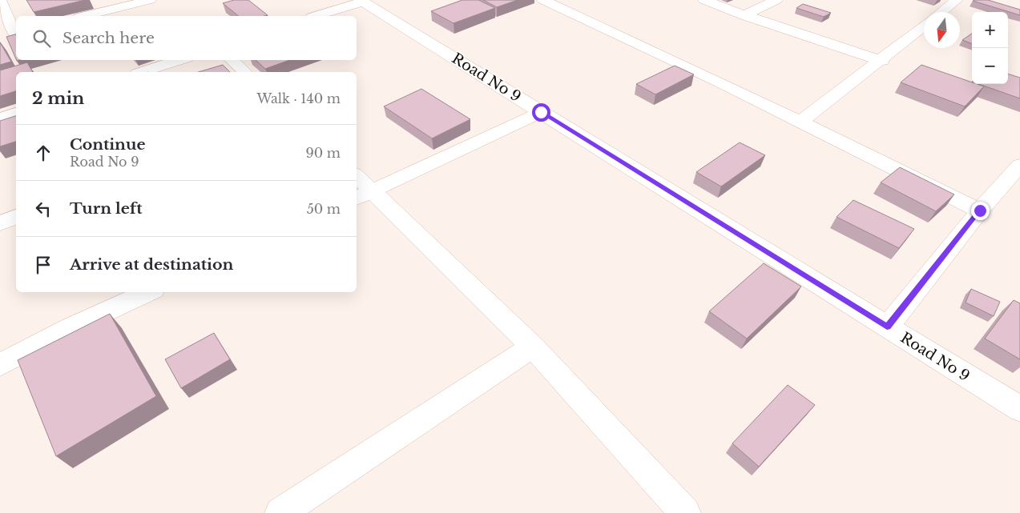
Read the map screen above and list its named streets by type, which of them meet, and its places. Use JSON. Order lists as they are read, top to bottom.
{
  "streets": {
    "street": ["Road No 9"]
  },
  "north": "bottom",
  "page": {
    "map_buttons": ["+", "−"],
    "search": "Search here",
    "heading": ["2 min", "Walk · 140 m"],
    "list": [
      ["Continue", "Road No 9", "90 m"],
      ["Turn left", "50 m"],
      "Arrive at destination"
    ]
  }
}
